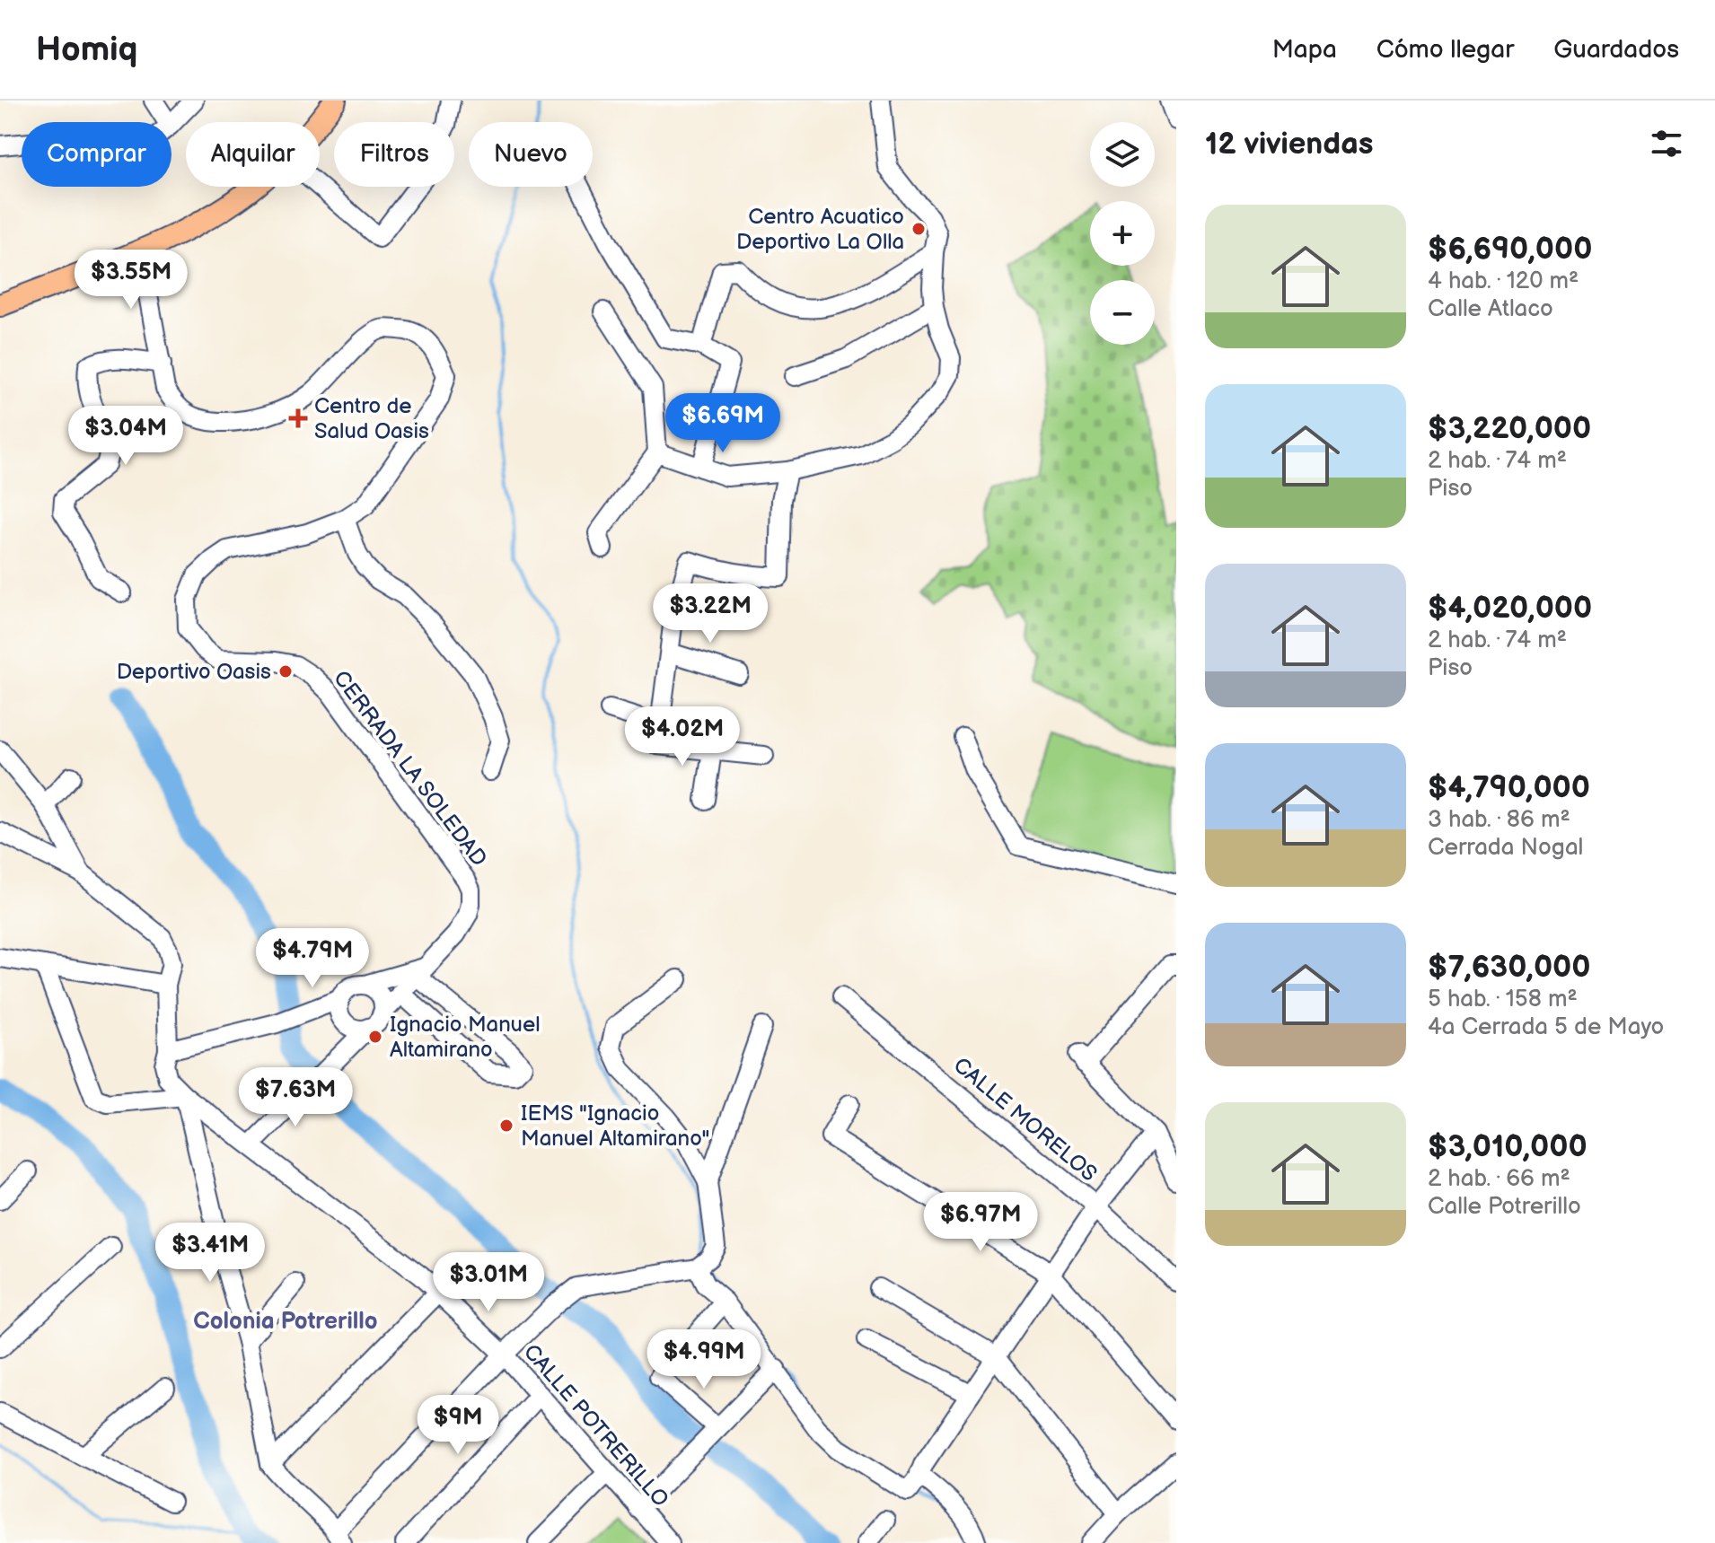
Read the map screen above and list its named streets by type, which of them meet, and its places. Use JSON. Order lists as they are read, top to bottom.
{
  "streets": {
    "street": ["CERRADA LA SOLEDAD", "CALLE MORELOS", "CALLE POTRERILLO"]
  },
  "districts": ["Colonia Potrerillo"],
  "places": {
    "other": [
      "Centro Acuatico Deportivo La Olla",
      "Deportivo Oasis",
      "Ignacio Manuel Altamirano",
      "IEMS \"Ignacio Manuel Altamirano\""
    ],
    "health": ["Centro de Salud Oasis"]
  },
  "page": {
    "header": "Homiq",
    "nav": ["Mapa", "Cómo llegar", "Guardados"],
    "heading": "12 viviendas",
    "map_buttons": ["+", "−"],
    "chip": [
      "Comprar",
      "Alquilar",
      "Filtros",
      "Nuevo"
    ],
    "list": [
      {
        "name": "$6,690,000",
        "note": "4 hab. · 120 m² · Calle Atlaco"
      },
      {
        "name": "$3,220,000",
        "note": "2 hab. · 74 m² · Piso"
      },
      {
        "name": "$4,020,000",
        "note": "2 hab. · 74 m² · Piso"
      },
      {
        "name": "$4,790,000",
        "note": "3 hab. · 86 m² · Cerrada Nogal"
      },
      {
        "name": "$7,630,000",
        "note": "5 hab. · 158 m² · 4a Cerrada 5 de Mayo"
      },
      {
        "name": "$3,010,000",
        "note": "2 hab. · 66 m² · Calle Potrerillo"
      }
    ],
    "price": [
      "$3.55M",
      "$6.69M",
      "$3.04M",
      "$3.22M",
      "$4.02M",
      "$4.79M",
      "$7.63M",
      "$6.97M",
      "$3.41M",
      "$3.01M",
      "$4.99M",
      "$9M"
    ]
  }
}
